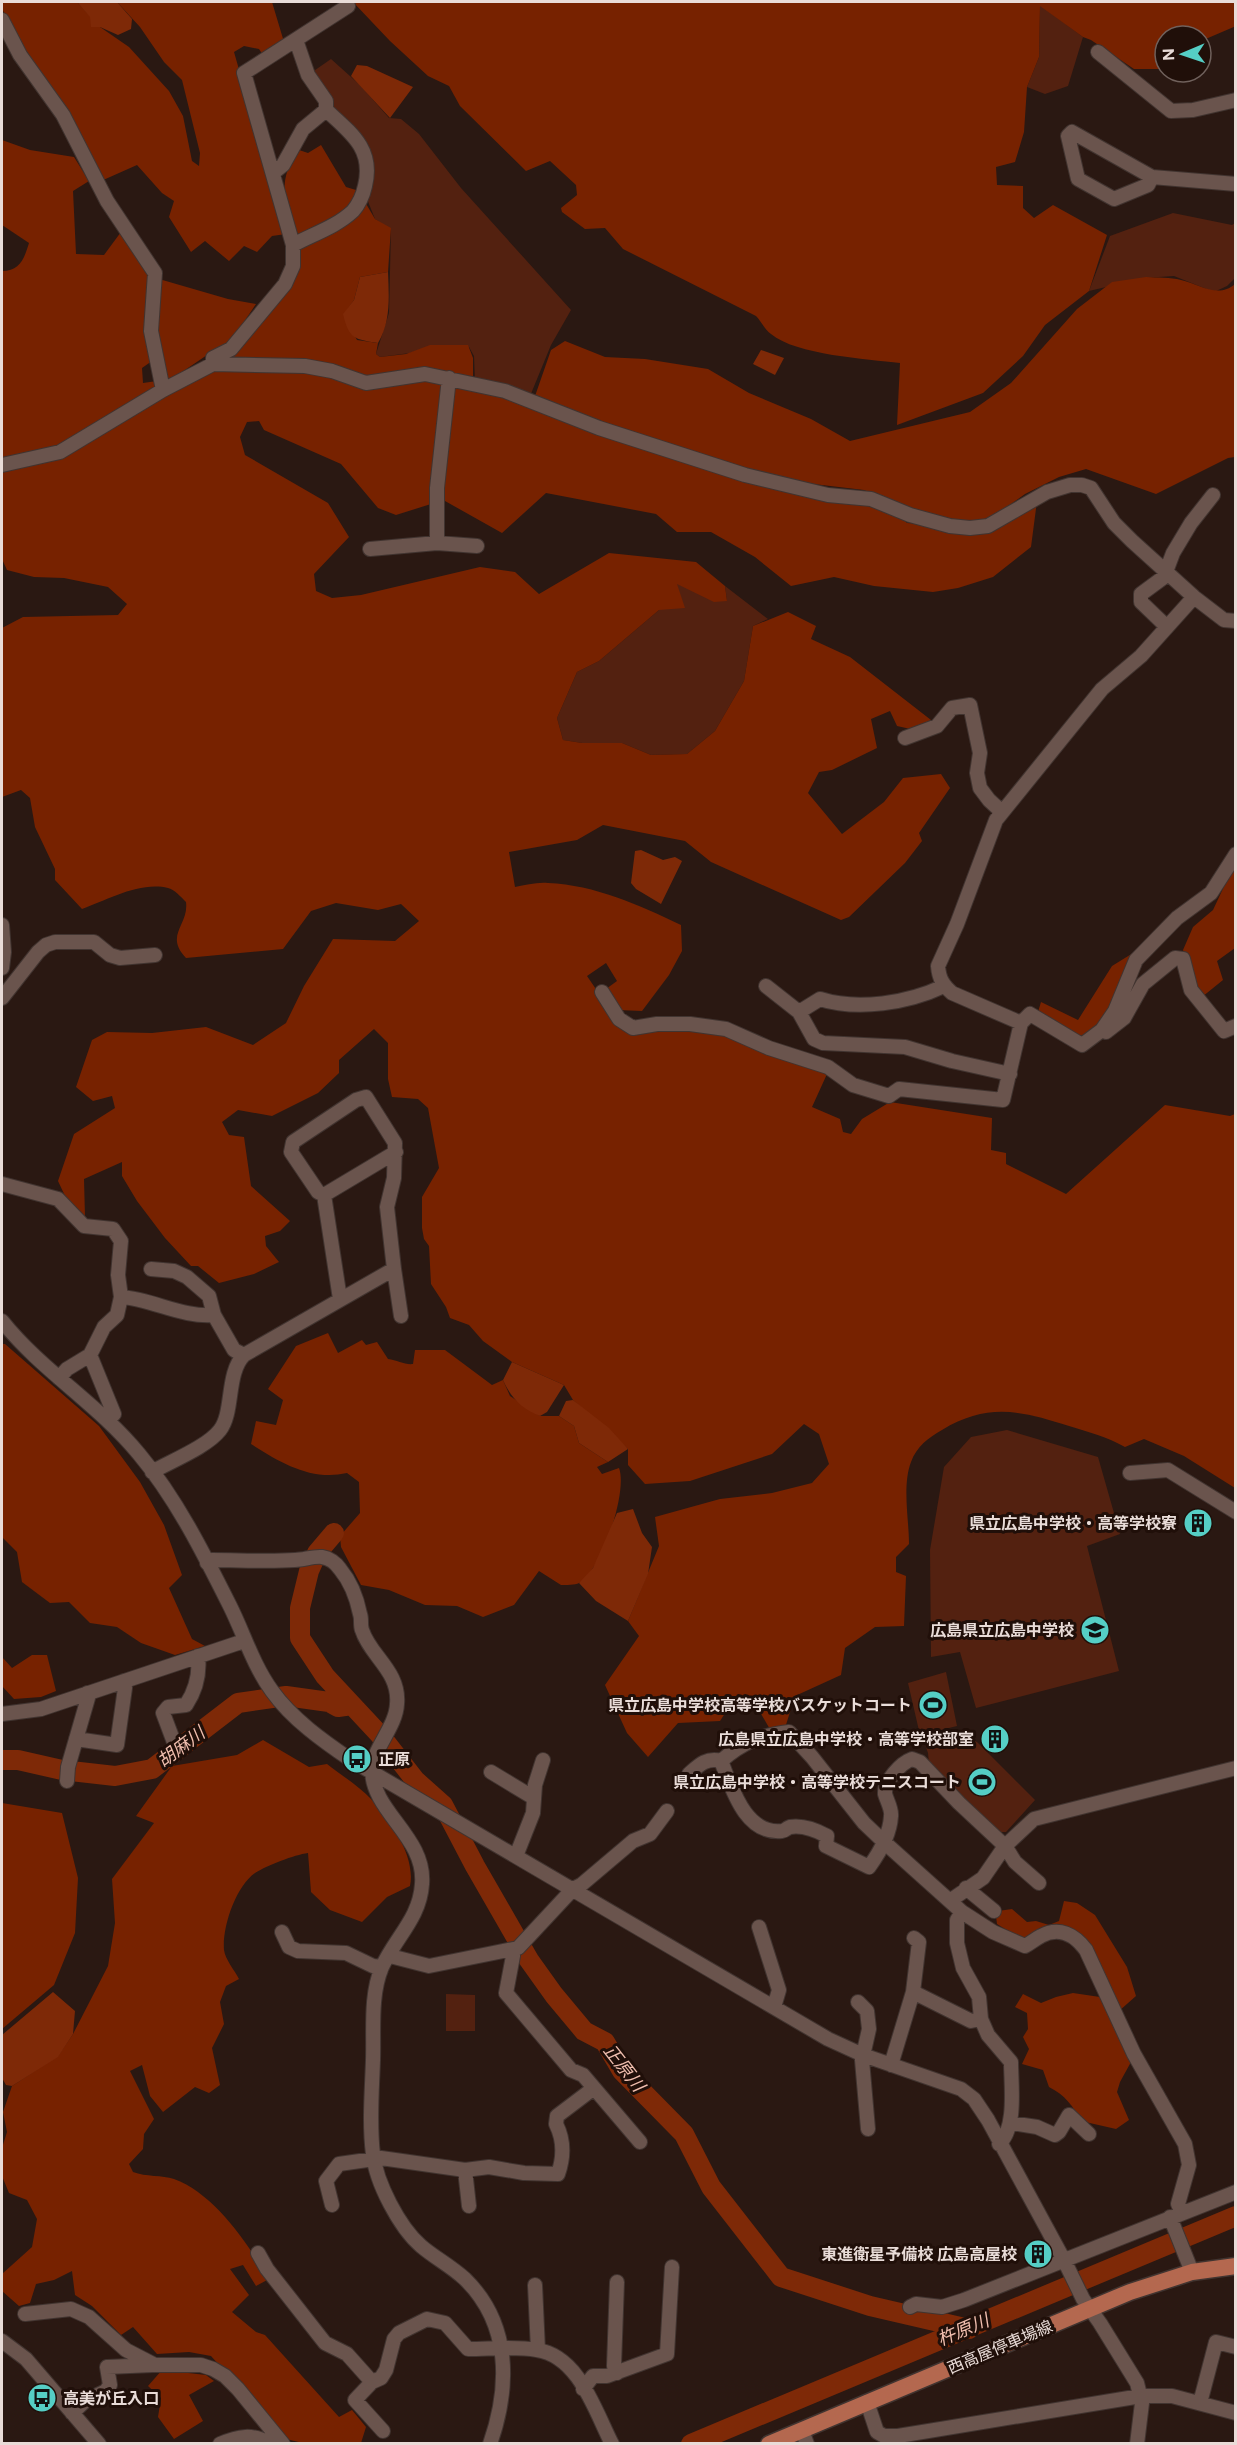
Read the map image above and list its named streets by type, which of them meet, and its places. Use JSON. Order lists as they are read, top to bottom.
{
  "streets": {
    "main road": ["西高屋停車場線"]
  },
  "water": ["胡麻川", "正原川", "杵原川"],
  "places": {
    "building": ["県立広島中学校・高等学校寮", "広島県立広島中学校・高等学校部室", "東進衛星予備校 広島高屋校"],
    "school or university": ["広島県立広島中学校"],
    "sports": ["県立広島中学校高等学校バスケットコート", "県立広島中学校・高等学校テニスコート"],
    "bus stop": ["正原", "高美が丘入口"]
  },
  "north": "left"
}
